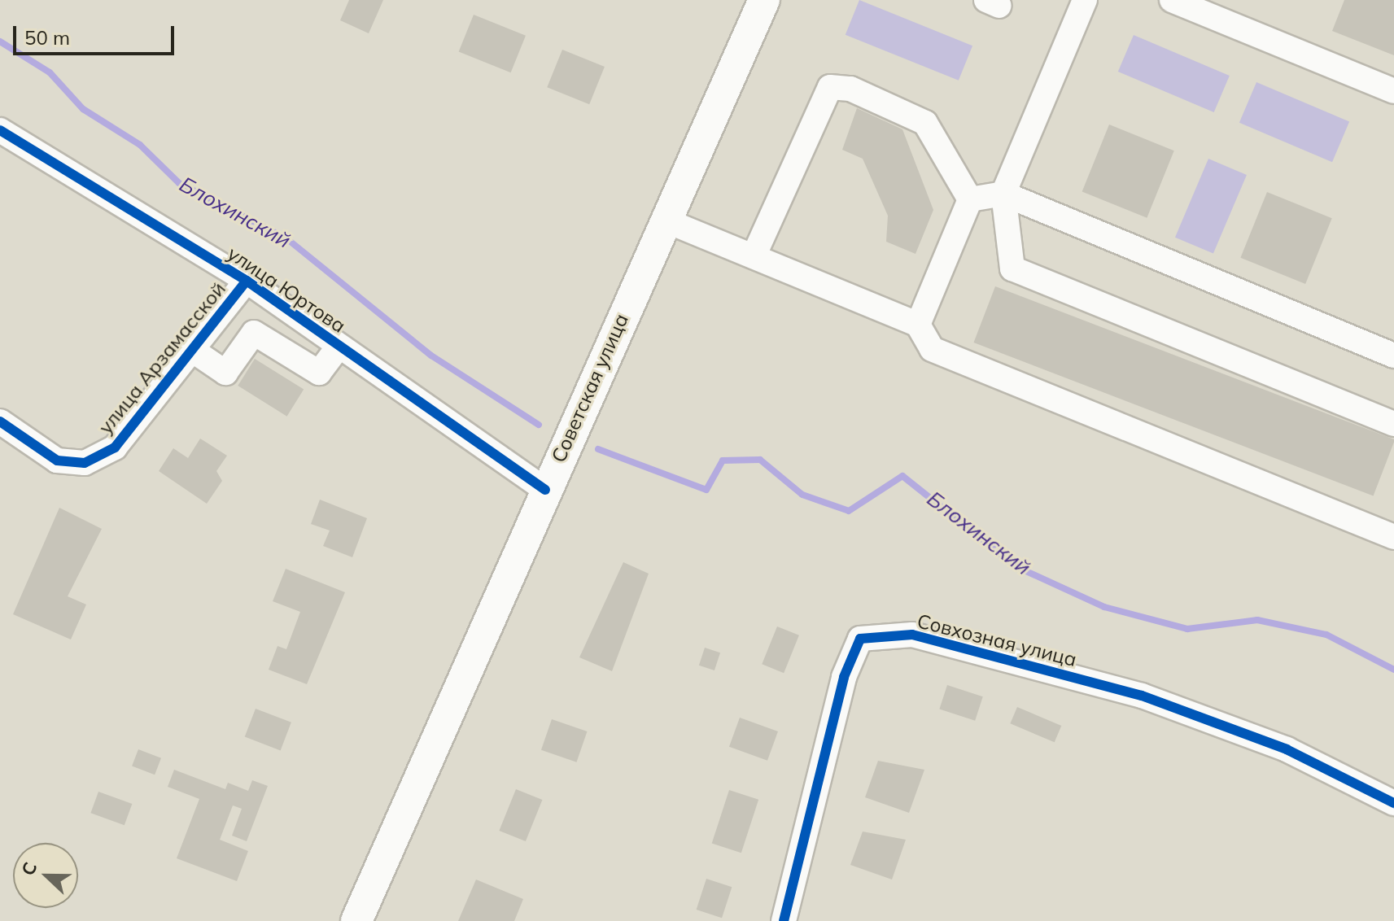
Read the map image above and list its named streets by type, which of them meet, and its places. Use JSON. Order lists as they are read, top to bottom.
{
  "streets": {
    "main road": ["Советская улица"],
    "street": ["улица Юртова", "улица Арзамасской", "Совхозная улица"]
  },
  "crossings": [
    ["улица Юртова", "улица Арзамасской"],
    ["улица Юртова", "Советская улица"]
  ],
  "water": ["Блохинский"],
  "scale_bar": "50 m",
  "north": "left"
}
